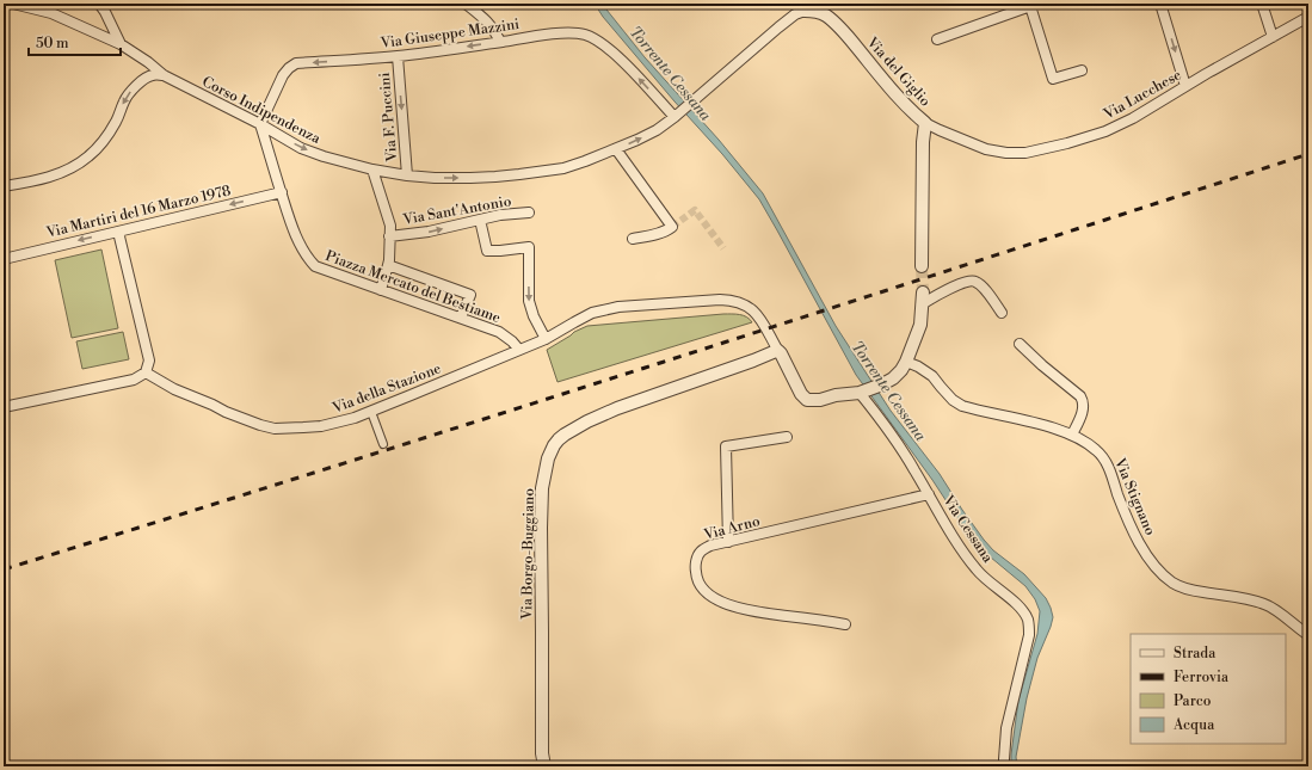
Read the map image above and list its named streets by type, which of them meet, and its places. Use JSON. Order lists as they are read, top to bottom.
{
  "streets": {
    "street": [
      "Via Giuseppe Mazzini",
      "Via del Giglio",
      "Via Lucchese",
      "Corso Indipendenza",
      "Via F. Puccini",
      "Via Sant'Antonio",
      "Via Martiri del 16 Marzo 1978",
      "Piazza Mercato del Bestiame",
      "Via della Stazione",
      "Via Stignano",
      "Via Arno",
      "Via Cessana",
      "Via Borgo-Buggiano"
    ]
  },
  "crossings": [
    ["Via Giuseppe Mazzini", "Corso Indipendenza"],
    ["Via Giuseppe Mazzini", "Via F. Puccini"],
    ["Via Giuseppe Mazzini", "Piazza Mercato del Bestiame"],
    ["Via del Giglio", "Via Lucchese"],
    ["Via del Giglio", "Corso Indipendenza"],
    ["Corso Indipendenza", "Via F. Puccini"],
    ["Corso Indipendenza", "Piazza Mercato del Bestiame"],
    ["Via Martiri del 16 Marzo 1978", "Piazza Mercato del Bestiame"],
    ["Piazza Mercato del Bestiame", "Via della Stazione"],
    ["Via della Stazione", "Via Borgo-Buggiano"],
    ["Via Arno", "Via Cessana"]
  ],
  "one_way": [
    "Via Giuseppe Mazzini",
    "Corso Indipendenza",
    "Via F. Puccini",
    "Via Sant'Antonio",
    "Via Martiri del 16 Marzo 1978"
  ],
  "water": ["Torrente Cessana"],
  "legend": [
    "Strada",
    "Ferrovia",
    "Parco",
    "Acqua"
  ],
  "scale_bar": "50 m"
}
